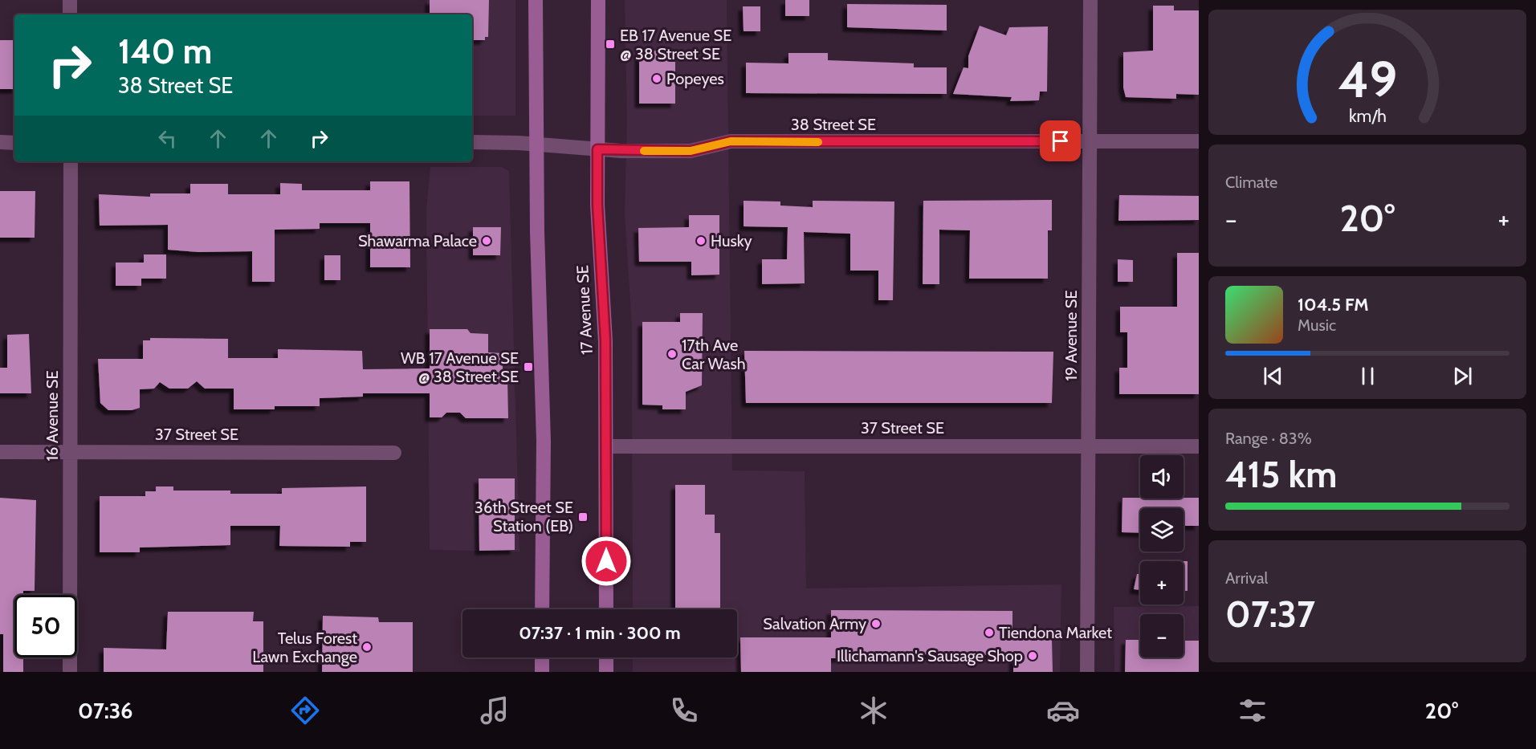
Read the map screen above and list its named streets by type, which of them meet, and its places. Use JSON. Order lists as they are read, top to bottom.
{
  "streets": {
    "main road": ["17 Avenue SE"],
    "street": [
      "38 Street SE",
      "19 Avenue SE",
      "16 Avenue SE",
      "37 Street SE"
    ]
  },
  "crossings": [
    ["38 Street SE", "17 Avenue SE"],
    ["38 Street SE", "19 Avenue SE"],
    ["17 Avenue SE", "37 Street SE"],
    ["19 Avenue SE", "37 Street SE"],
    ["16 Avenue SE", "37 Street SE"]
  ],
  "places": {
    "transit": ["EB 17 Avenue SE @ 38 Street SE", "WB 17 Avenue SE @ 38 Street SE", "36th Street SE Station (EB)"],
    "other": [
      "Popeyes",
      "Shawarma Palace",
      "Husky",
      "17th Ave Car Wash",
      "Salvation Army",
      "Tiendona Market",
      "Telus Forest Lawn Exchange",
      "Illichamann's Sausage Shop"
    ]
  },
  "page": {
    "turn": ["140 m", "38 Street SE"],
    "tile": [
      "Climate",
      ["Range · 83%", "415 km"],
      ["Arrival", "07:37"]
    ],
    "heat": ["−", "20°", "+"],
    "song": ["104.5 FM", "Music"],
    "map_buttons": ["+", "−"],
    "limit": "50",
    "trip": "07:37 · 1 min · 300 m",
    "tabs": ["07:36", "20°"],
    "gauge": ["49", "km/h"]
  }
}
